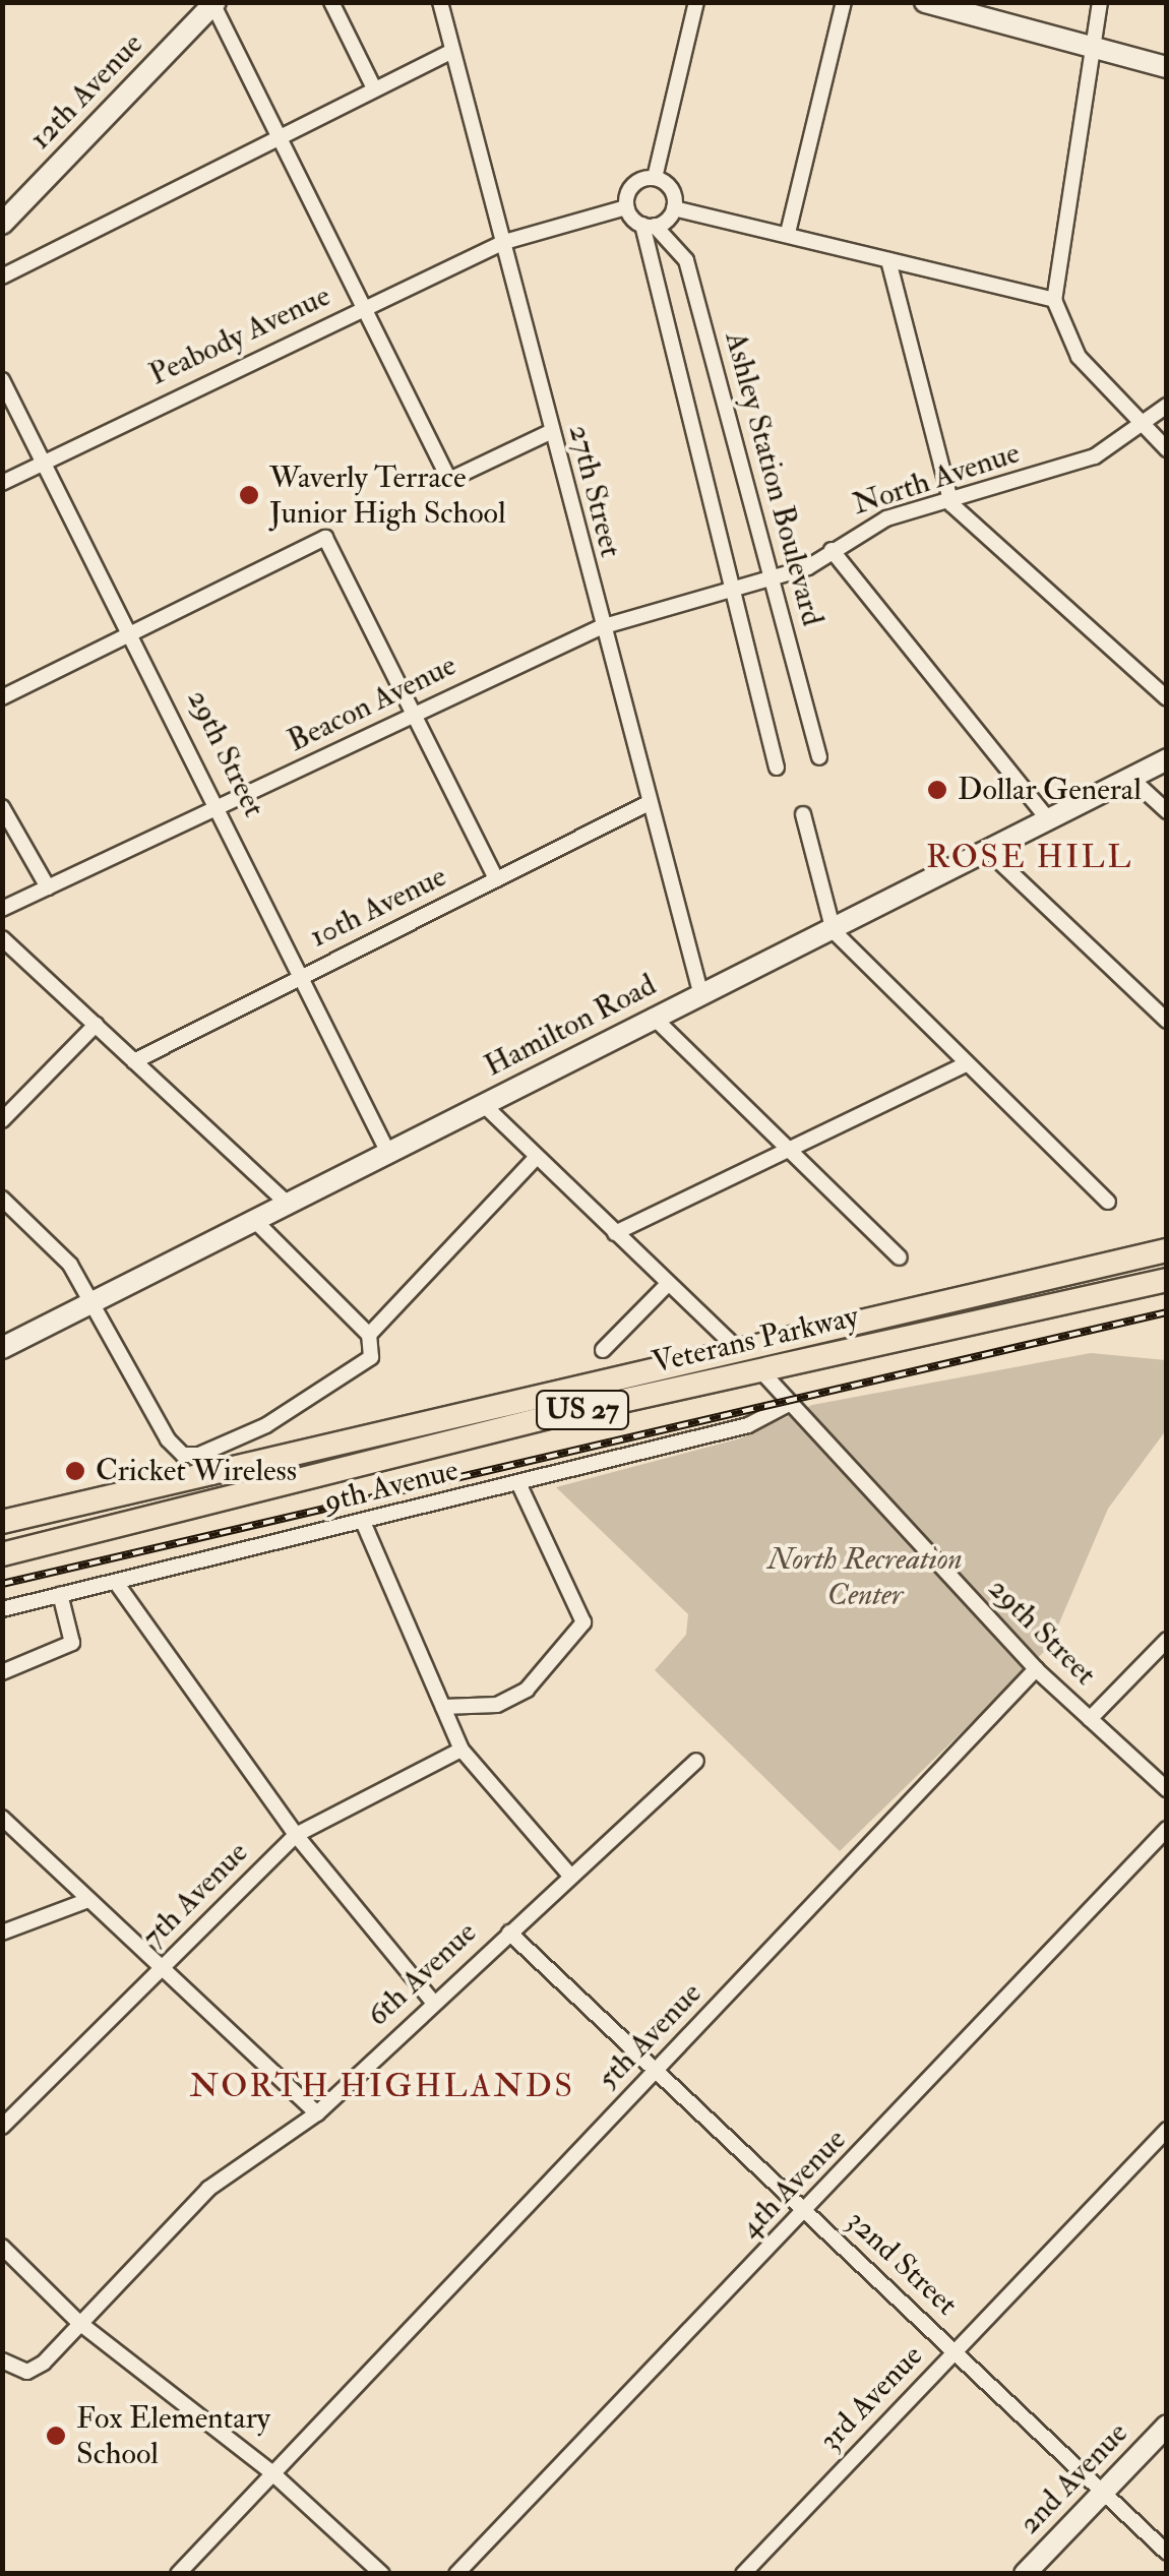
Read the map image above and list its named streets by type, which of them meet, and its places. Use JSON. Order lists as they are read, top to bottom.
{
  "streets": {
    "main road": ["Veterans Parkway", "US 27"],
    "street": [
      "12th Avenue",
      "Peabody Avenue",
      "Ashley Station Boulevard",
      "North Avenue",
      "27th Street",
      "Beacon Avenue",
      "29th Street",
      "10th Avenue",
      "Hamilton Road",
      "9th Avenue",
      "7th Avenue",
      "6th Avenue",
      "5th Avenue",
      "4th Avenue",
      "32nd Street",
      "3rd Avenue",
      "2nd Avenue"
    ]
  },
  "crossings": [
    ["Peabody Avenue", "Ashley Station Boulevard"],
    ["Peabody Avenue", "27th Street"],
    ["Peabody Avenue", "29th Street"],
    ["Ashley Station Boulevard", "North Avenue"],
    ["North Avenue", "27th Street"],
    ["North Avenue", "Beacon Avenue"],
    ["27th Street", "Beacon Avenue"],
    ["27th Street", "10th Avenue"],
    ["27th Street", "Hamilton Road"],
    ["Beacon Avenue", "29th Street"],
    ["29th Street", "10th Avenue"],
    ["29th Street", "Hamilton Road"],
    ["29th Street", "Veterans Parkway"],
    ["29th Street", "9th Avenue"],
    ["29th Street", "5th Avenue"],
    ["6th Avenue", "32nd Street"],
    ["5th Avenue", "32nd Street"],
    ["4th Avenue", "32nd Street"],
    ["32nd Street", "3rd Avenue"],
    ["32nd Street", "2nd Avenue"]
  ],
  "districts": ["ROSE HILL", "NORTH HIGHLANDS"],
  "parks": ["North Recreation Center"],
  "places": [
    "Waverly Terrace Junior High School",
    "Dollar General",
    "Cricket Wireless",
    "Fox Elementary School"
  ]
}
